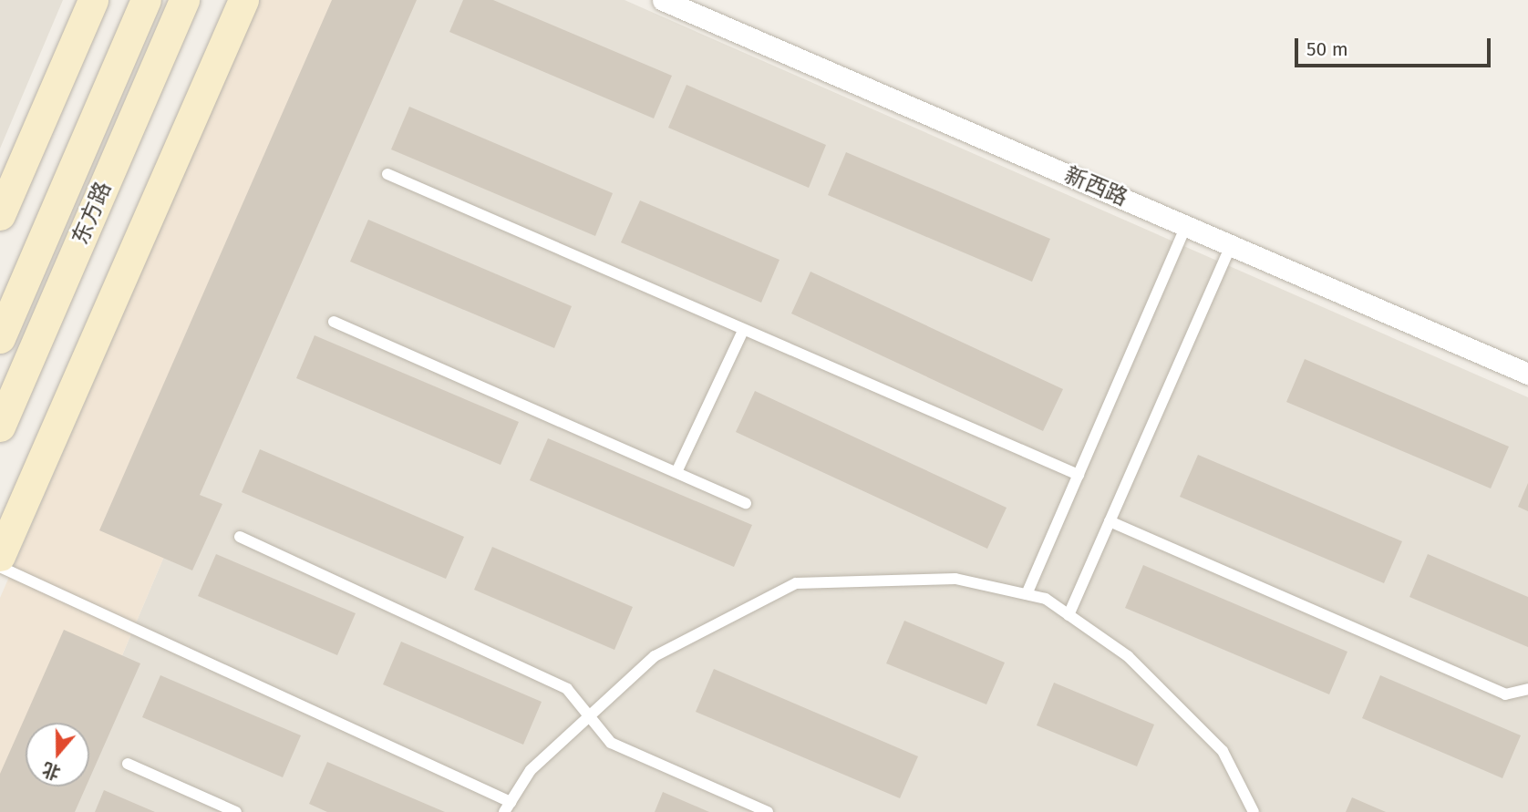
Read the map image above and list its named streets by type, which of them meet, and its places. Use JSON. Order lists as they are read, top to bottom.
{
  "streets": {
    "main road": ["东方路"],
    "street": ["新西路"]
  },
  "scale_bar": "50 m",
  "north": "bottom"
}
